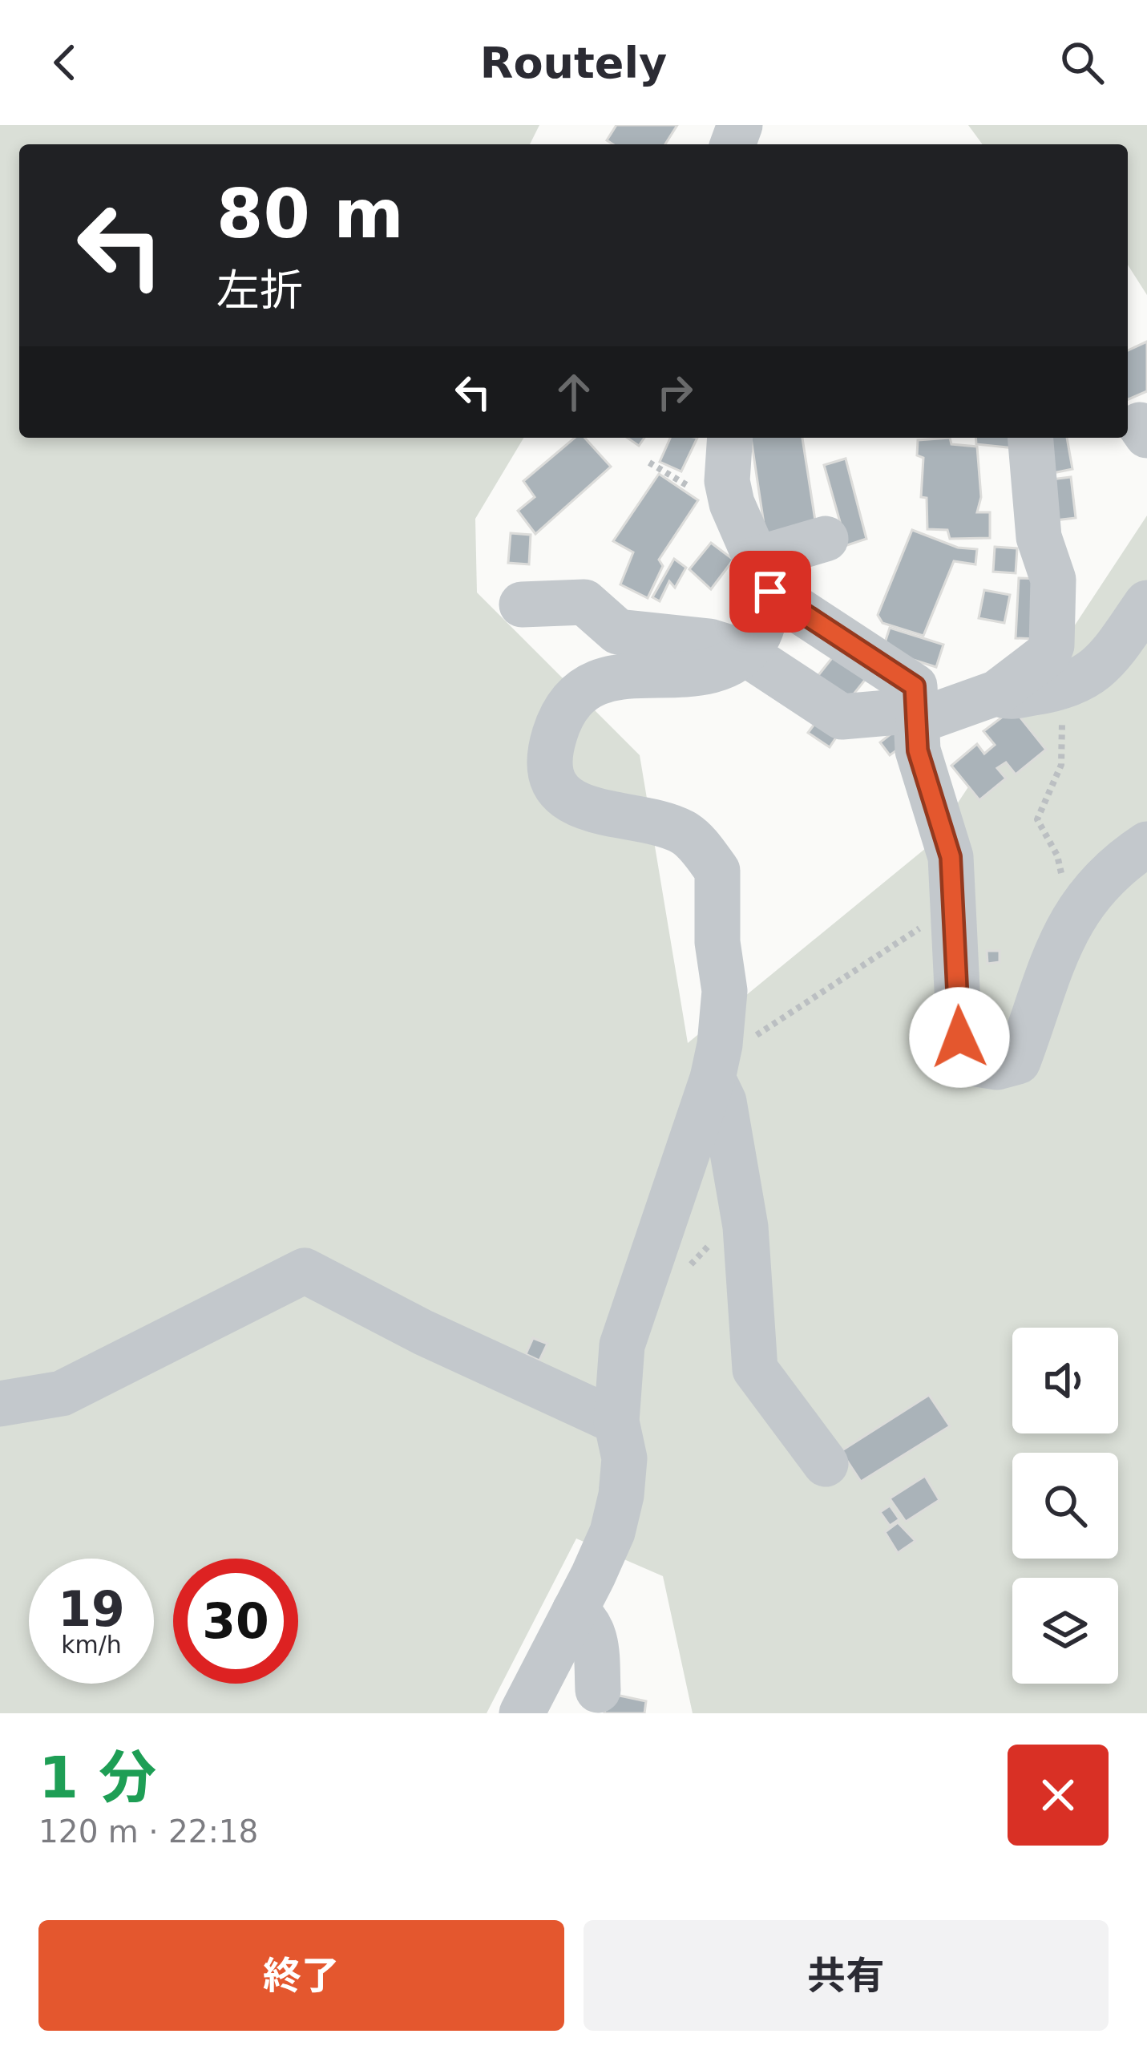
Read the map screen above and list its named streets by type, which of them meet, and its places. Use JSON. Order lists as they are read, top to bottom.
{
  "page": {
    "header": "Routely",
    "turn": ["80 m", "左折"],
    "speed": "19 km/h",
    "limit": "30",
    "heading": ["1 分", "120 m · 22:18"],
    "buttons": ["終了", "共有"]
  }
}
